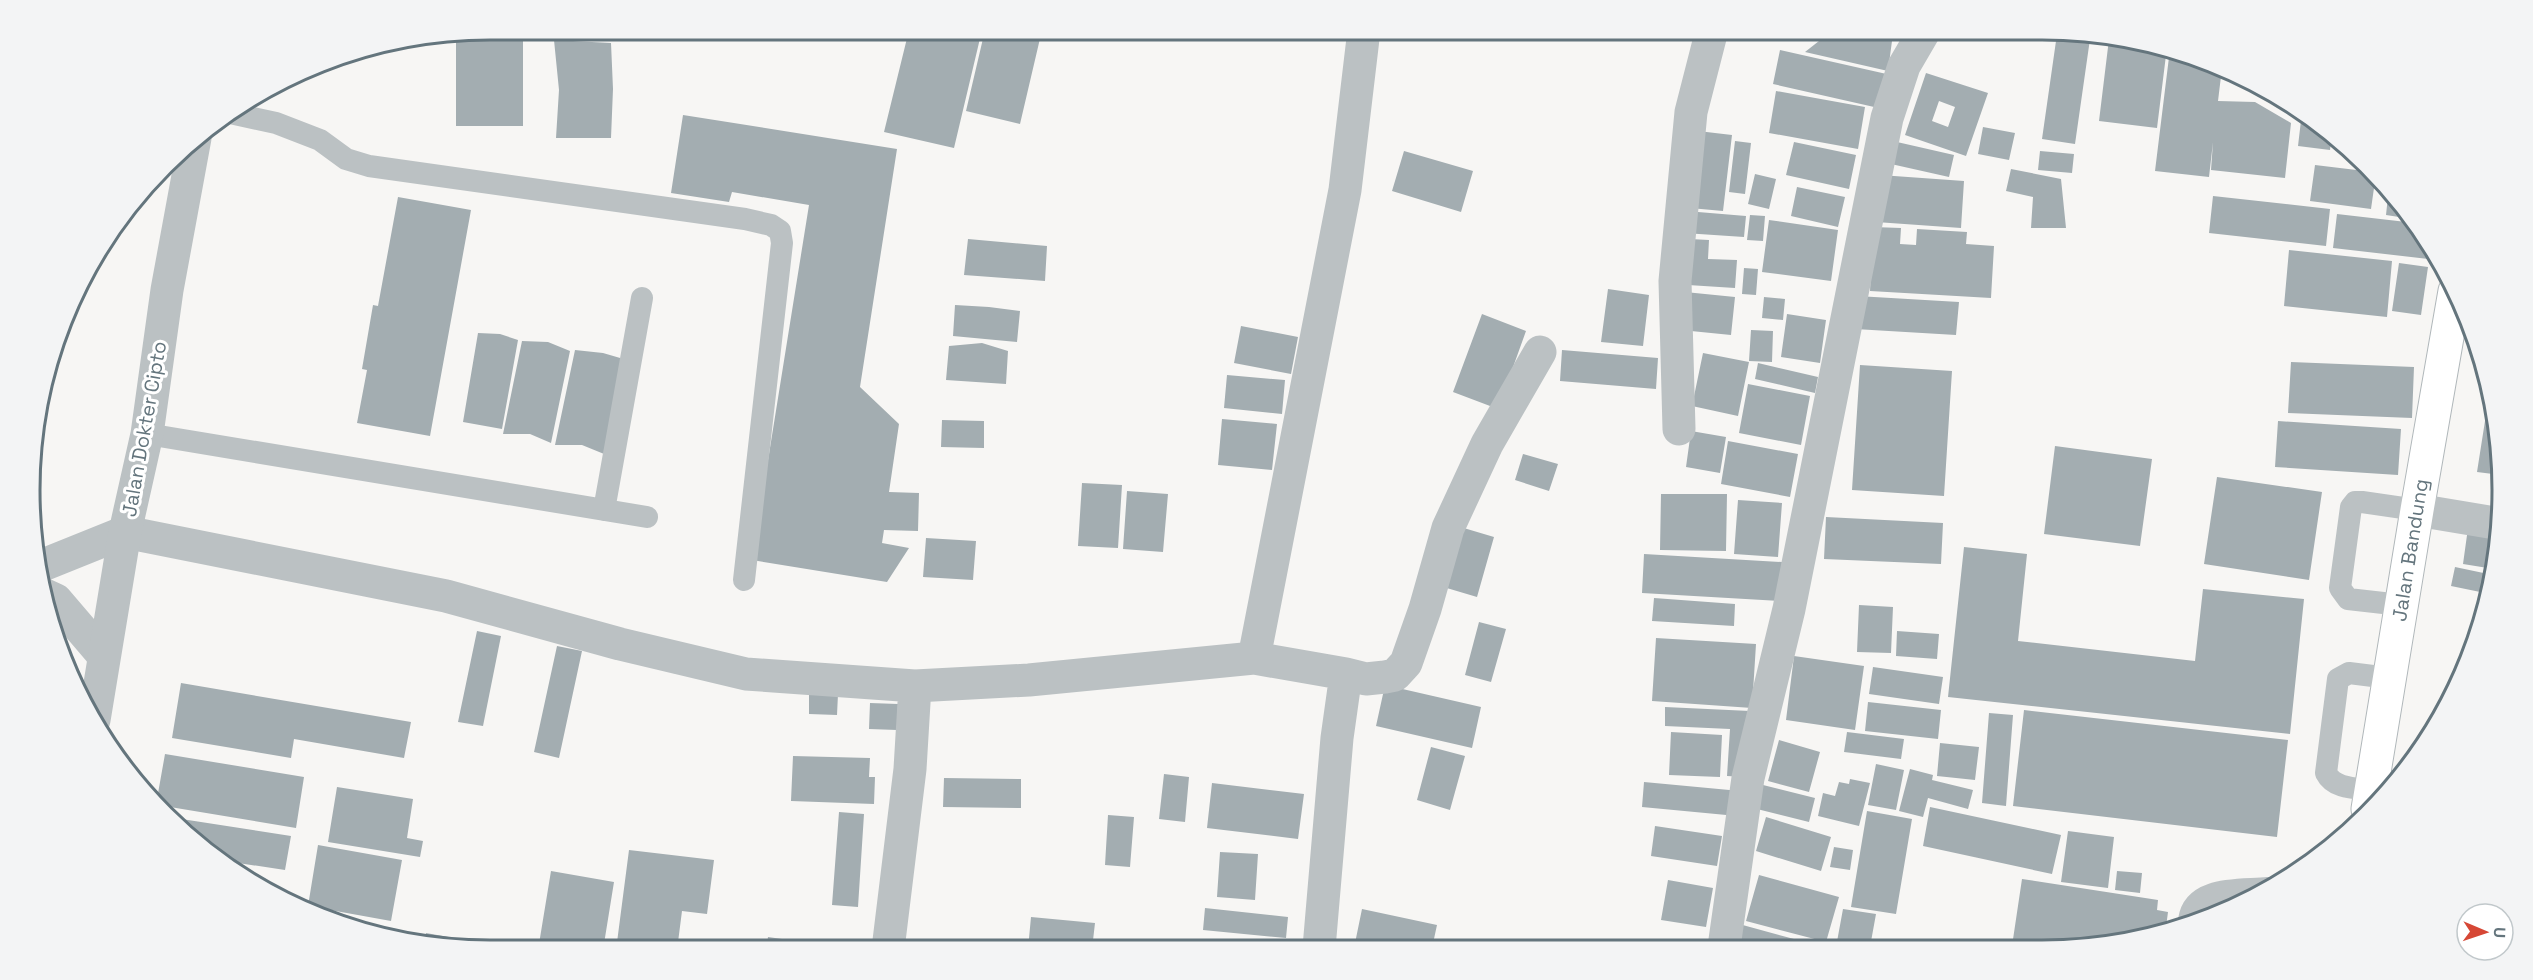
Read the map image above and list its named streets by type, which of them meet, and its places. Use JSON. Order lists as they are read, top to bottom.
{
  "streets": {
    "main road": ["Jalan Bandung"],
    "street": ["Jalan Dokter Cipto"]
  },
  "north": "right"
}
